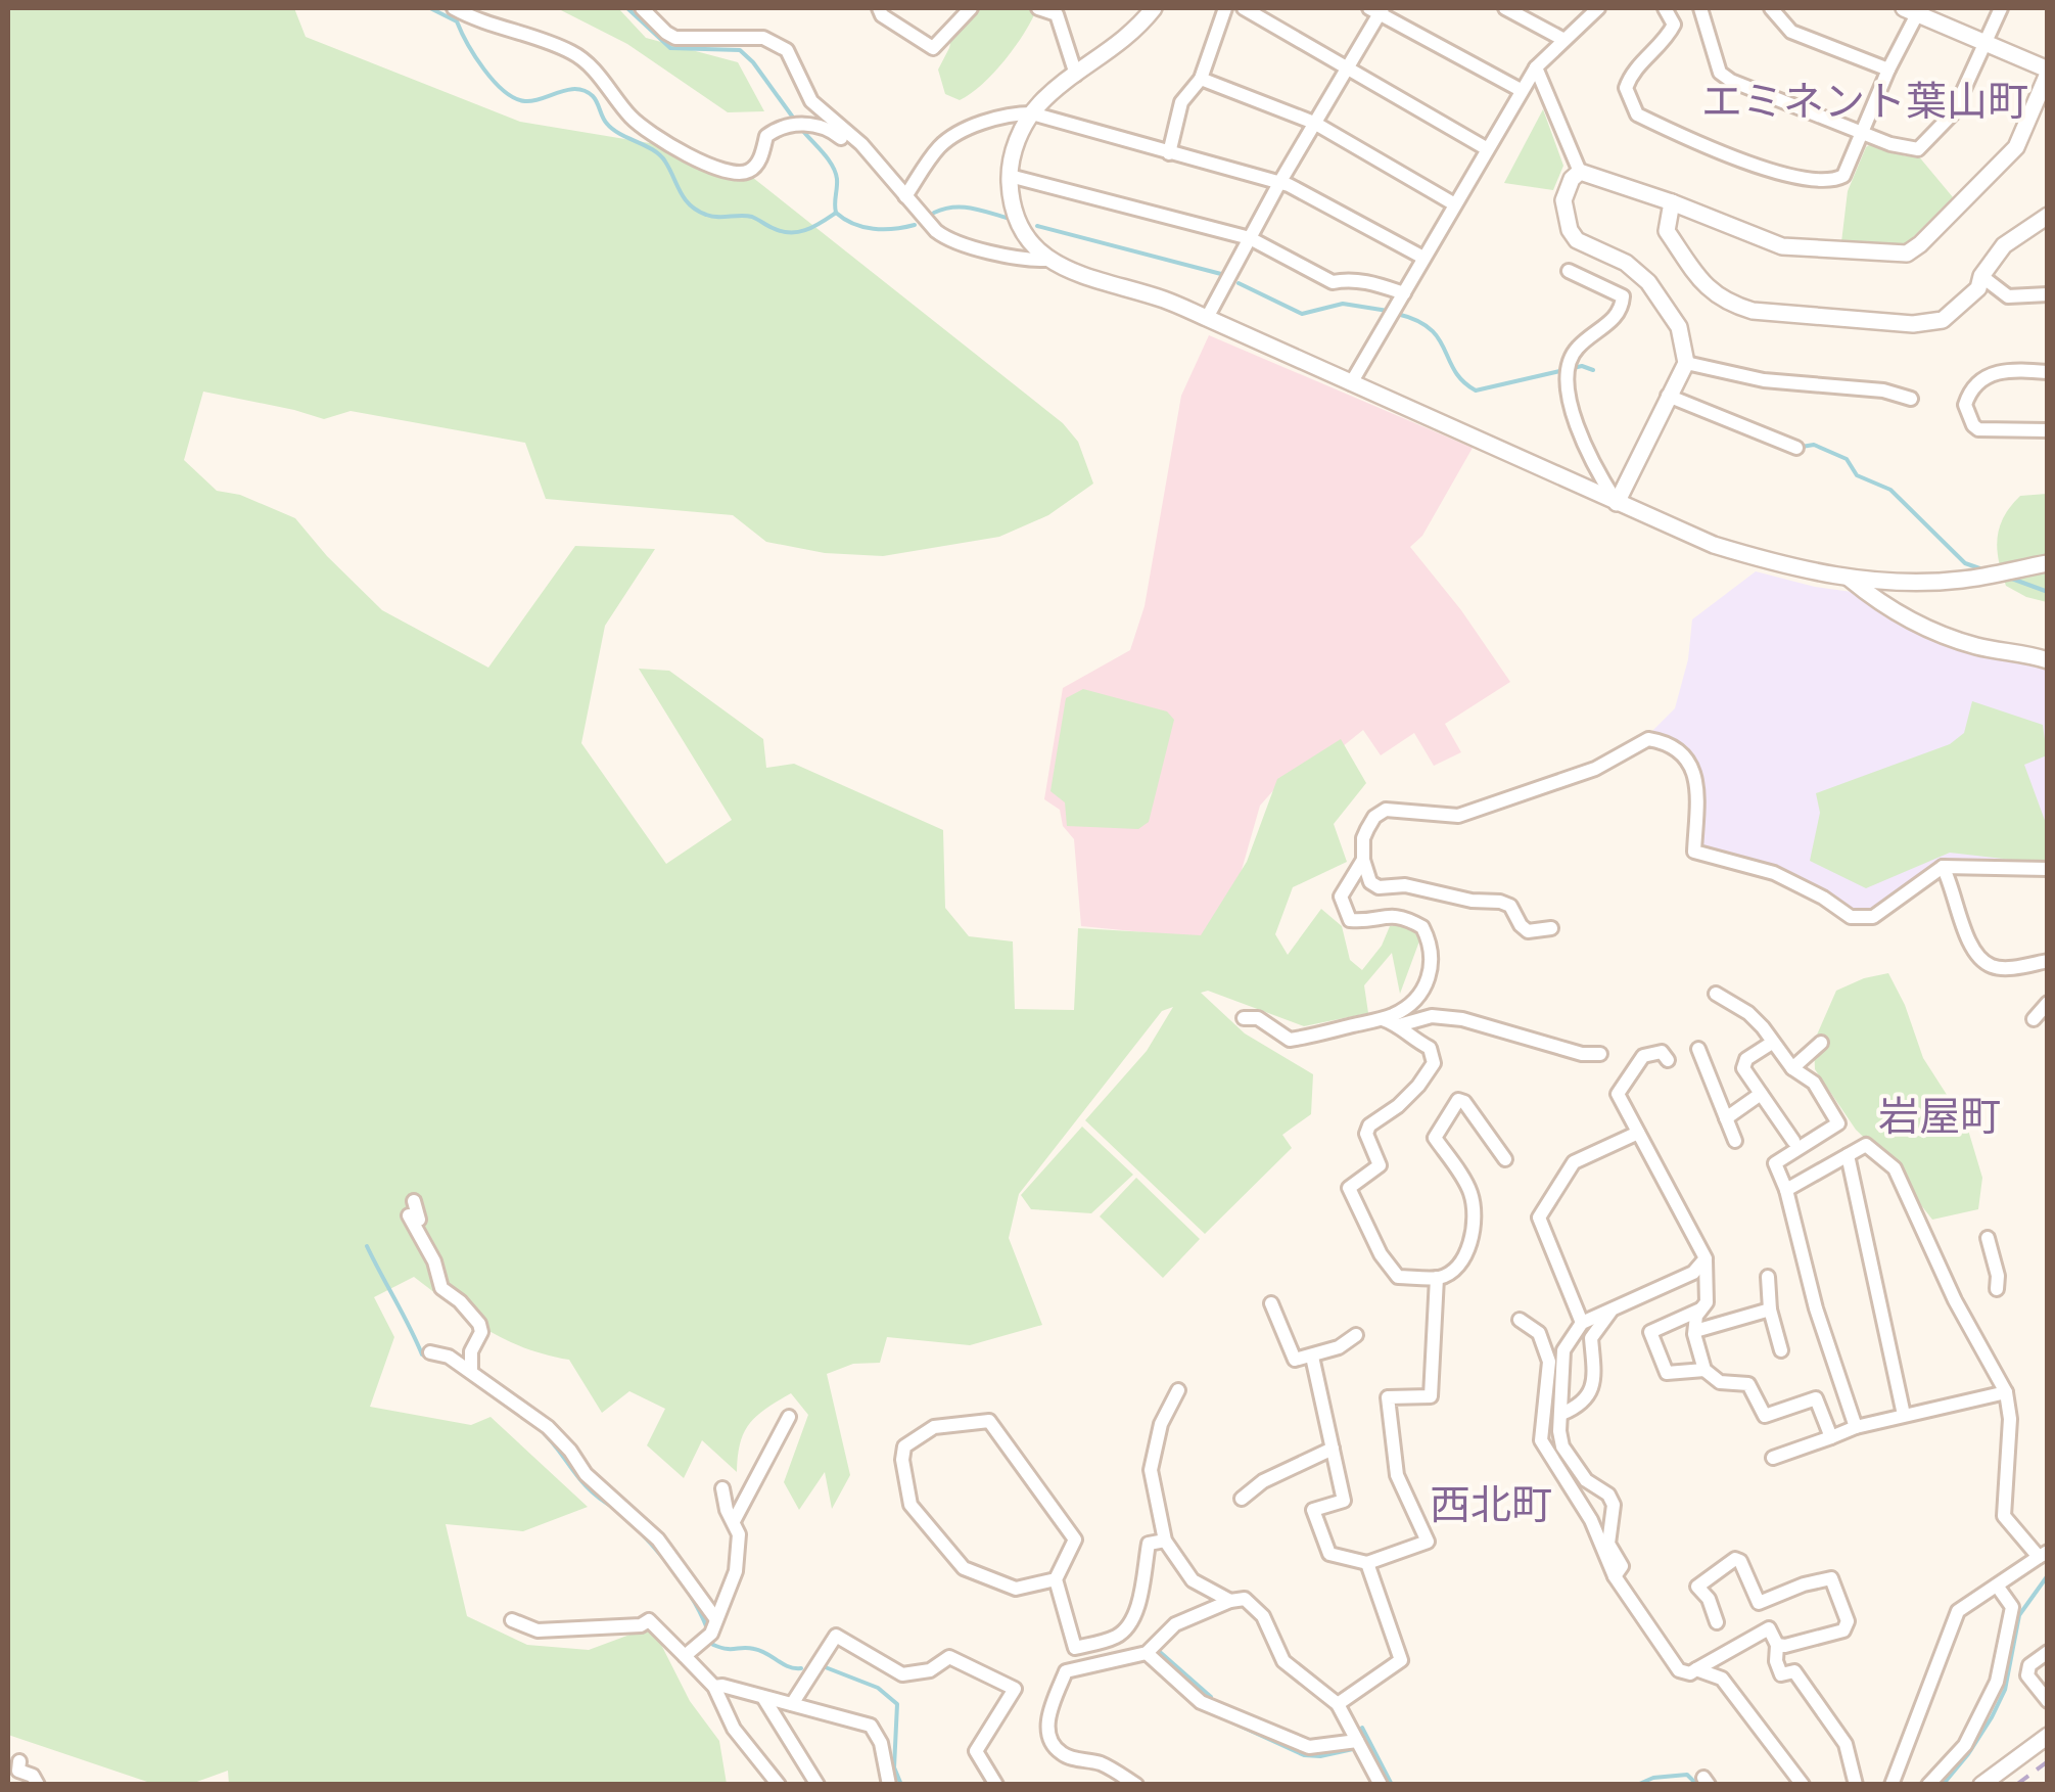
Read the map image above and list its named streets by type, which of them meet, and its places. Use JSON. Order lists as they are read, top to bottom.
{
  "districts": ["エミネント葉山町", "岩屋町", "西北町"]
}
